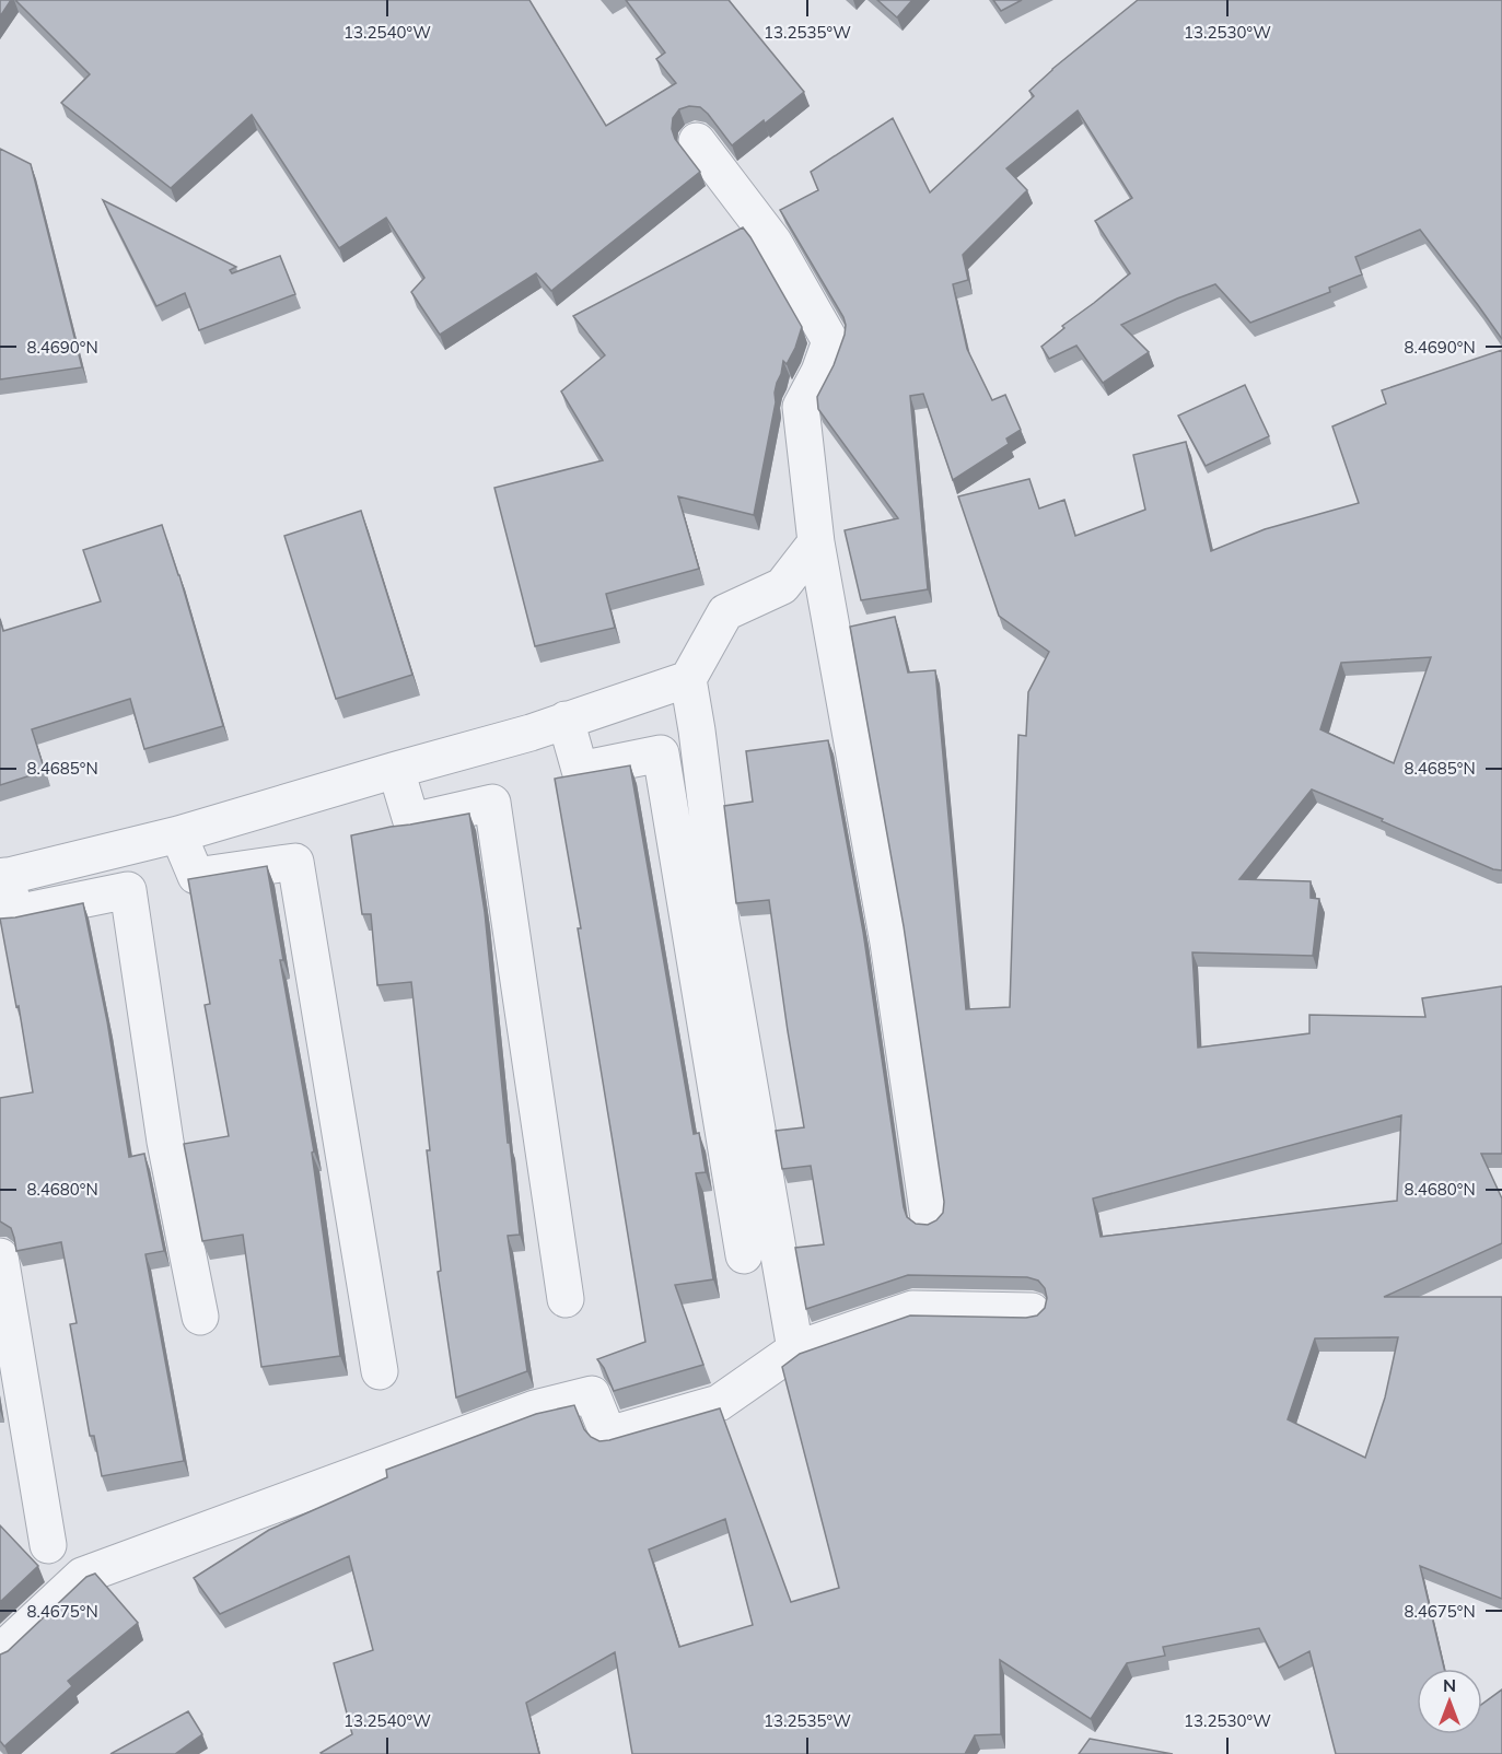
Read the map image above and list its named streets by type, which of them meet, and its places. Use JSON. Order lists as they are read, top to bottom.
{
  "north": "top",
  "coordinates": [
    "13.2540°W",
    "13.2535°W",
    "13.2530°W",
    "8.4690°N",
    "8.4685°N",
    "8.4680°N",
    "8.4675°N"
  ]
}
